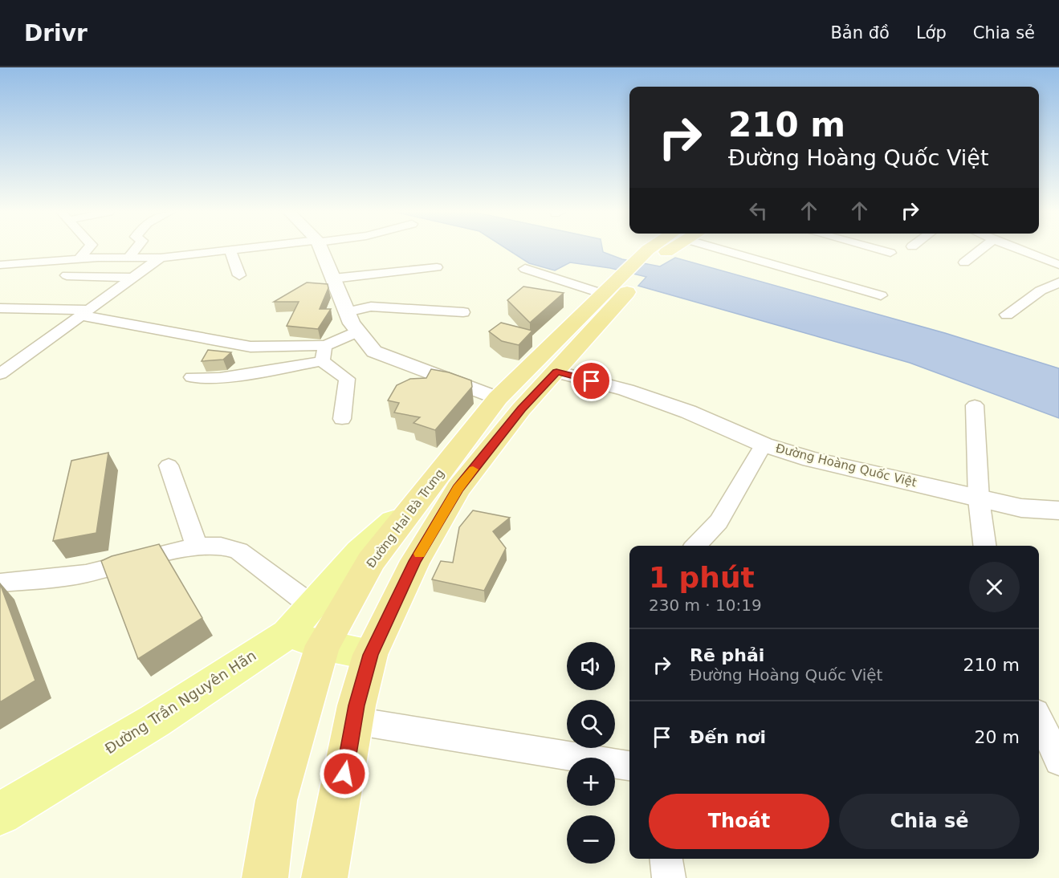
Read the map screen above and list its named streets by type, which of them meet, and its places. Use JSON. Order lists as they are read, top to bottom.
{
  "streets": {
    "highway": ["Đường Hai Bà Trưng"],
    "main road": ["Đường Trần Nguyên Hãn"],
    "street": ["Đường Hoàng Quốc Việt"]
  },
  "crossings": [
    ["Đường Hoàng Quốc Việt", "Đường Hai Bà Trưng"],
    ["Đường Hai Bà Trưng", "Đường Trần Nguyên Hãn"]
  ],
  "page": {
    "header": "Drivr",
    "nav": ["Bản đồ", "Lớp", "Chia sẻ"],
    "turn": ["210 m", "Đường Hoàng Quốc Việt"],
    "heading": ["1 phút", "230 m · 10:19"],
    "list": [
      {
        "name": "Rẽ phải",
        "note": "Đường Hoàng Quốc Việt",
        "value": "210 m"
      },
      {
        "name": "Đến nơi",
        "value": "20 m"
      }
    ],
    "map_buttons": ["+", "−"],
    "buttons": ["Thoát", "Chia sẻ"]
  }
}
